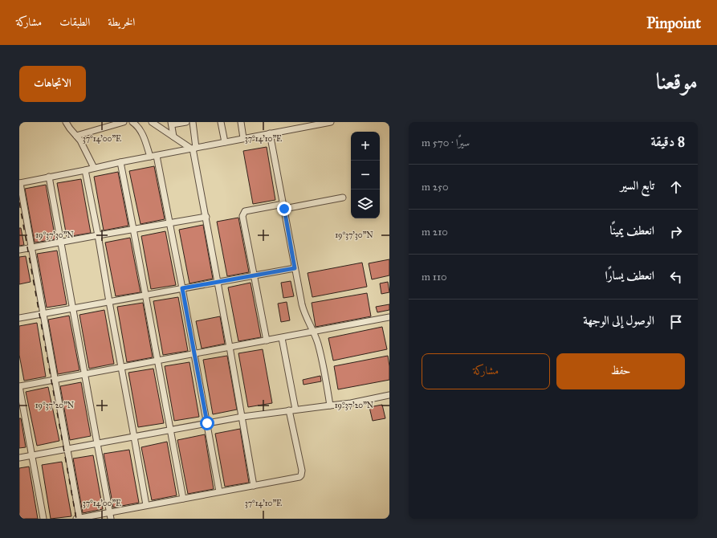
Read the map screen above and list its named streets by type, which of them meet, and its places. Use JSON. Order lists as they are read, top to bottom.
{
  "page": {
    "header": "Pinpoint",
    "nav": ["الخريطة", "الطبقات", "مشاركة"],
    "title": "موقعنا",
    "buttons": [
      "الاتجاهات",
      ["حفظ", "مشاركة"]
    ],
    "heading": ["8 دقيقة", "سيرًا · 570 m"],
    "map_buttons": ["+", "−"],
    "list": [
      ["تابع السير", "250 m"],
      ["انعطف يمينًا", "210 m"],
      ["انعطف يسارًا", "110 m"],
      "الوصول إلى الوجهة"
    ]
  },
  "coordinates": [
    "37°14'00\"E",
    "37°14'10\"E",
    "19°37'30\"N",
    "19°37'20\"N"
  ]
}
